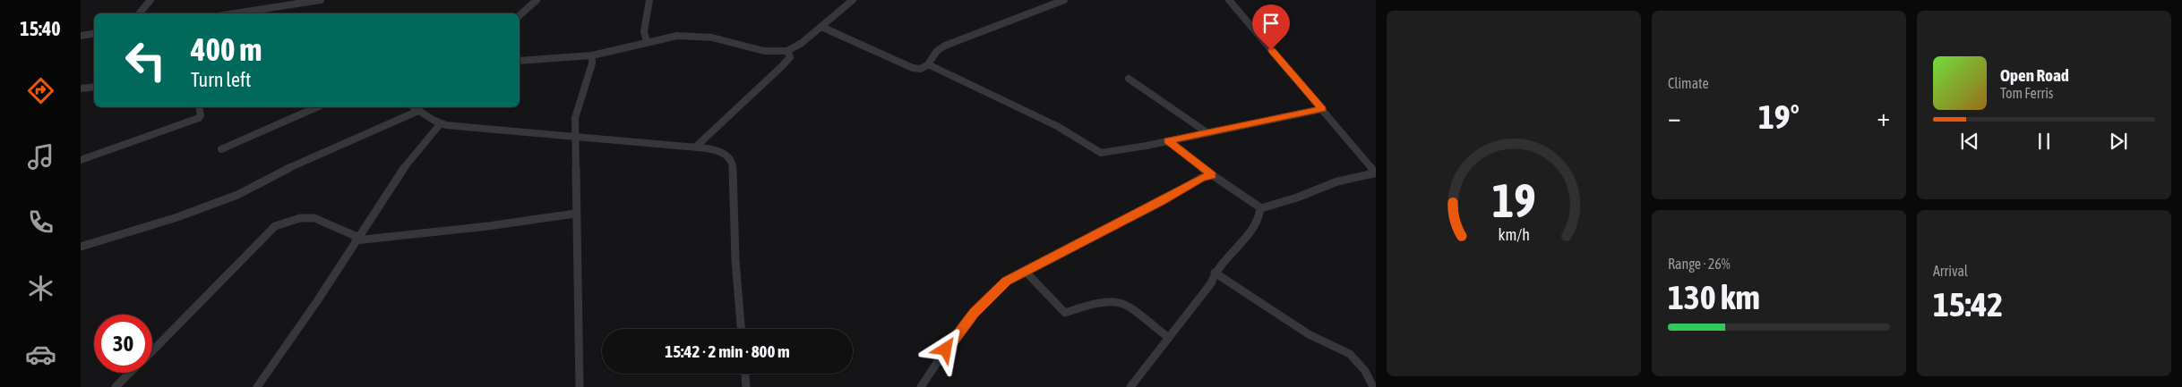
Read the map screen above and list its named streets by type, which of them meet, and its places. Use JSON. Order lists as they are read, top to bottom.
{
  "page": {
    "tabs": "15:40",
    "tile": [
      "Climate",
      ["Range · 26%", "130 km"],
      ["Arrival", "15:42"]
    ],
    "turn": ["400 m", "Turn left"],
    "song": ["Open Road", "Tom Ferris"],
    "heat": ["−", "19°", "+"],
    "limit": "30",
    "trip": "15:42 · 2 min · 800 m",
    "gauge": ["19", "km/h"]
  }
}
